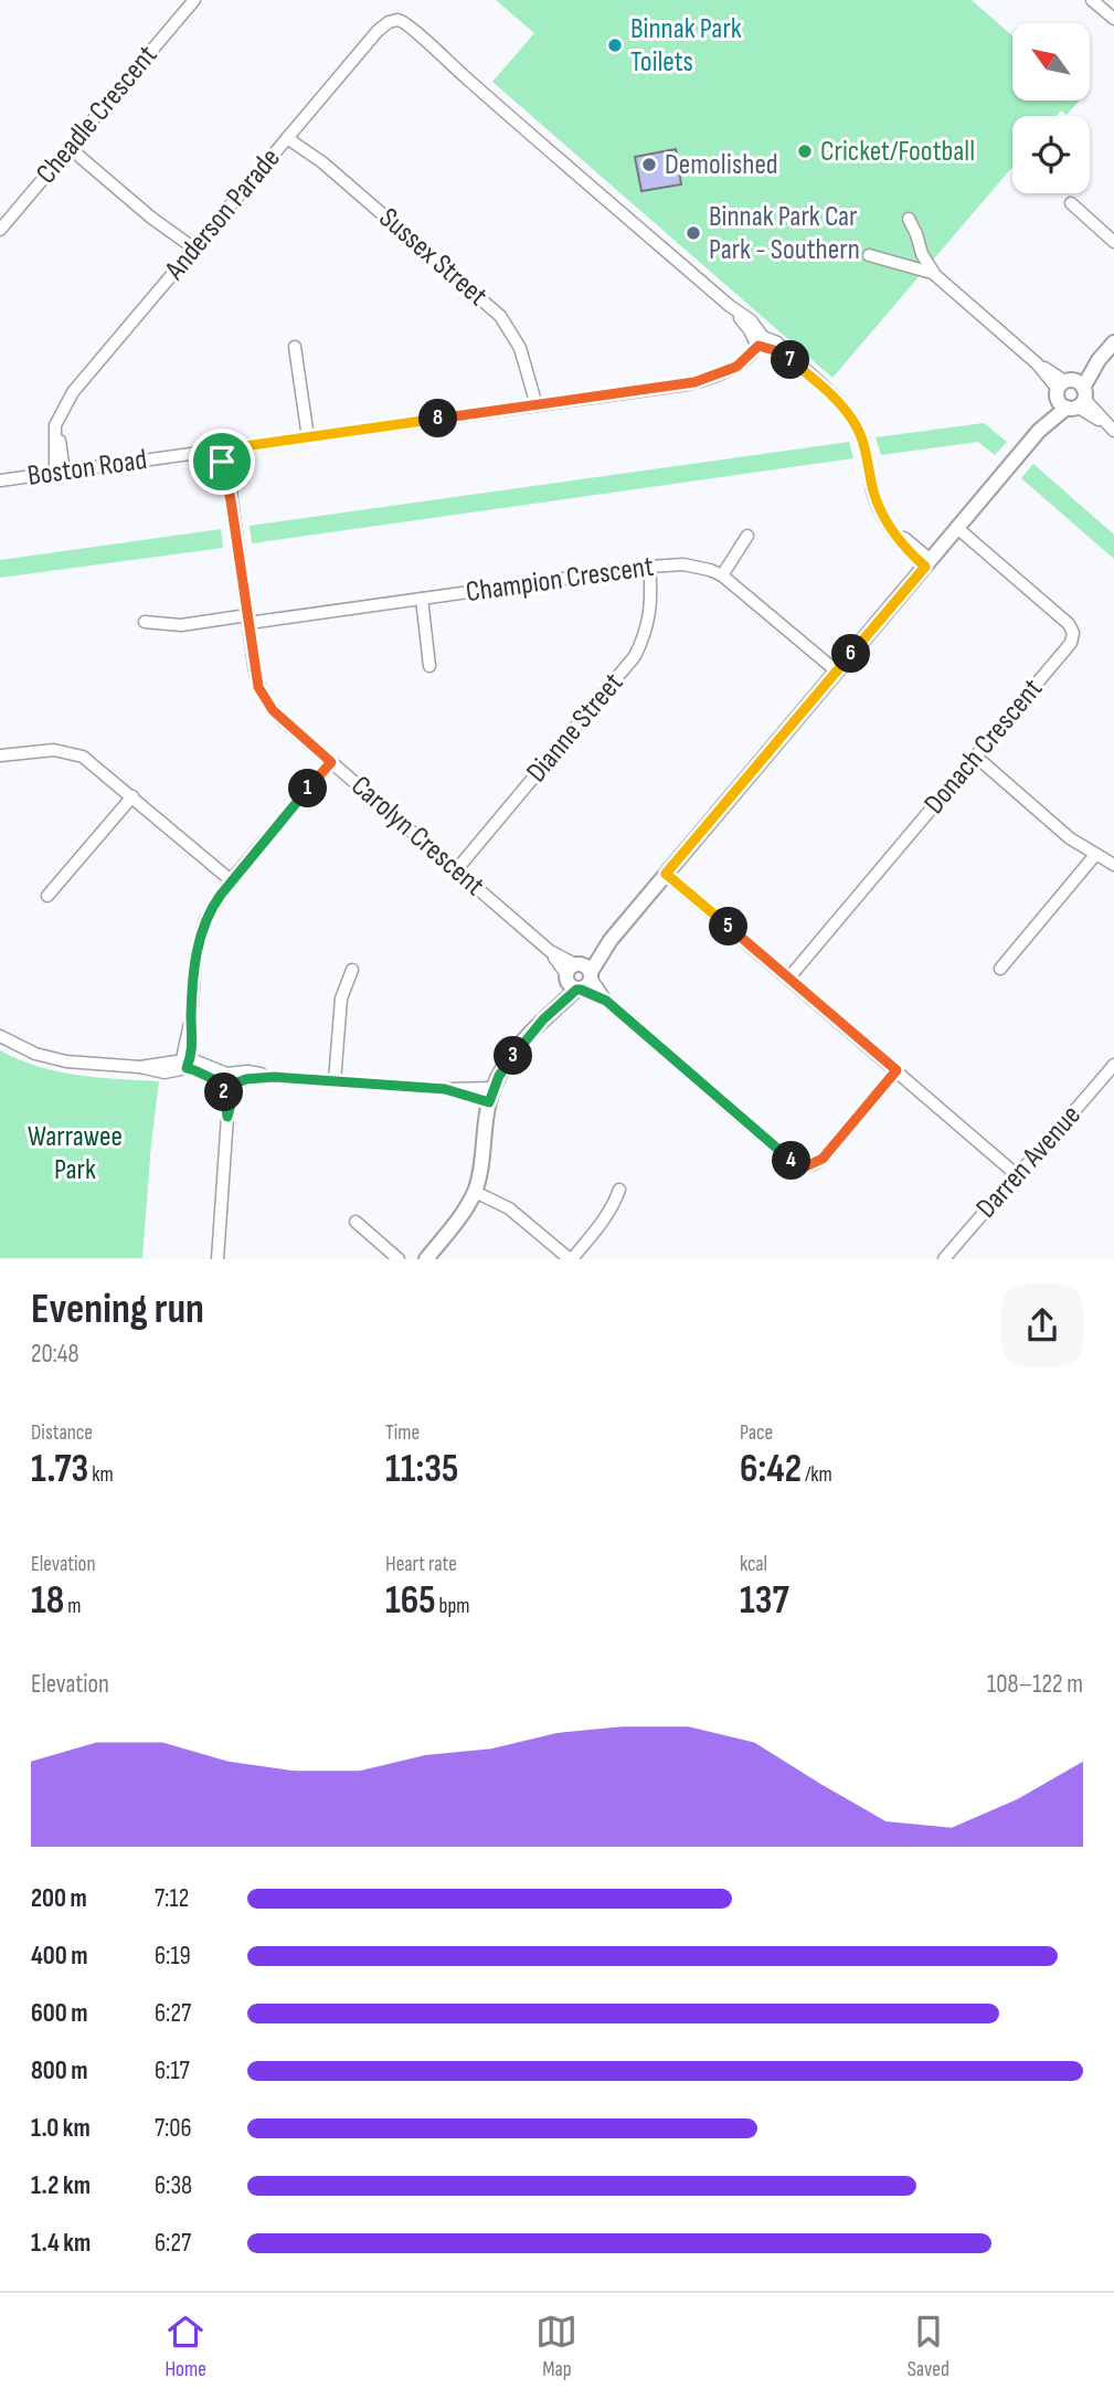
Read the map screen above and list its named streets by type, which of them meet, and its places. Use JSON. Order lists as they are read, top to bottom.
{
  "streets": {
    "street": [
      "Cheadle Crescent",
      "Anderson Parade",
      "Sussex Street",
      "Boston Road",
      "Champion Crescent",
      "Dianne Street",
      "Donach Crescent",
      "Carolyn Crescent",
      "Darren Avenue"
    ]
  },
  "crossings": [
    ["Anderson Parade", "Sussex Street"],
    ["Anderson Parade", "Boston Road"],
    ["Sussex Street", "Boston Road"],
    ["Boston Road", "Carolyn Crescent"],
    ["Champion Crescent", "Dianne Street"],
    ["Champion Crescent", "Carolyn Crescent"],
    ["Dianne Street", "Carolyn Crescent"]
  ],
  "parks": ["Warrawee Park"],
  "places": [
    "Binnak Park Toilets",
    "Cricket/Football",
    "Demolished",
    "Binnak Park Car Park - Southern"
  ],
  "north": "top left",
  "page": {
    "pins": [
      "7",
      "8",
      "6",
      "1",
      "5",
      "3",
      "2",
      "4"
    ],
    "heading": ["Evening run", "20:48"],
    "stats": [
      ["Distance", "1.73 km"],
      ["Time", "11:35"],
      ["Pace", "6:42 /km"],
      ["Elevation", "18 m"],
      ["Heart rate", "165 bpm"],
      ["kcal", "137"]
    ],
    "chart": ["Elevation", "108–122 m"],
    "list": [
      {
        "name": "200 m",
        "note": "7:12"
      },
      {
        "name": "400 m",
        "note": "6:19"
      },
      {
        "name": "600 m",
        "note": "6:27"
      },
      {
        "name": "800 m",
        "note": "6:17"
      },
      {
        "name": "1.0 km",
        "note": "7:06"
      },
      {
        "name": "1.2 km",
        "note": "6:38"
      },
      {
        "name": "1.4 km",
        "note": "6:27"
      }
    ],
    "tabs": ["Home", "Map", "Saved"]
  }
}
